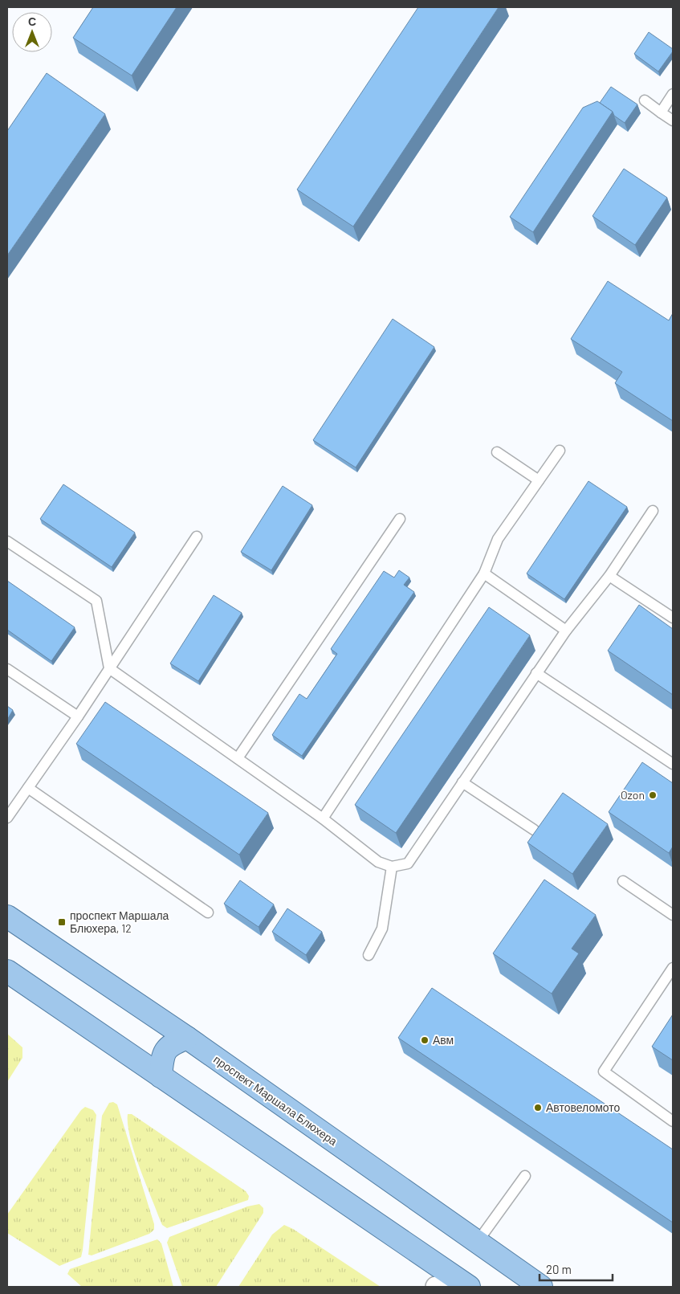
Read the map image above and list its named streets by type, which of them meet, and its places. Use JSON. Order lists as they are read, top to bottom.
{
  "streets": {
    "main road": ["проспект Маршала Блюхера"]
  },
  "places": {
    "other": ["Ozon", "Авм", "Автовеломото"],
    "transit": ["проспект Маршала Блюхера, 12"]
  },
  "scale_bar": "20 m",
  "north": "top"
}
